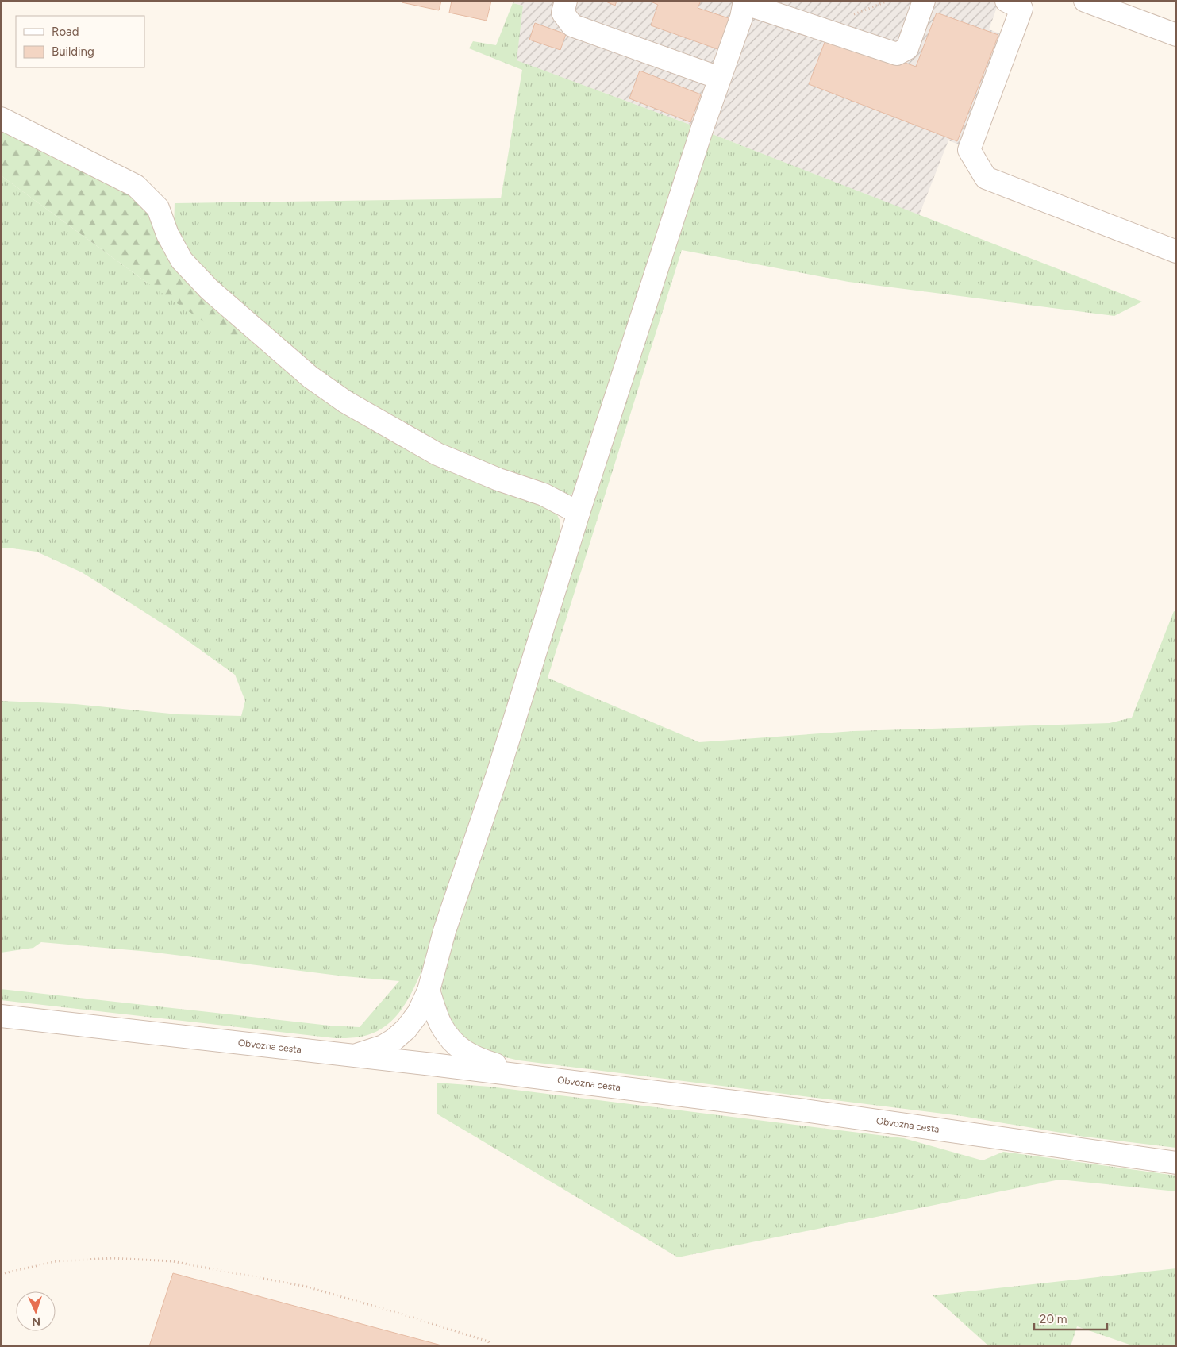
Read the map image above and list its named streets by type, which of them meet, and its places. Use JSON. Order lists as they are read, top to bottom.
{
  "streets": {
    "street": ["Obvozna cesta"]
  },
  "legend": ["Road", "Building"],
  "scale_bar": "20 m",
  "north": "bottom"
}
